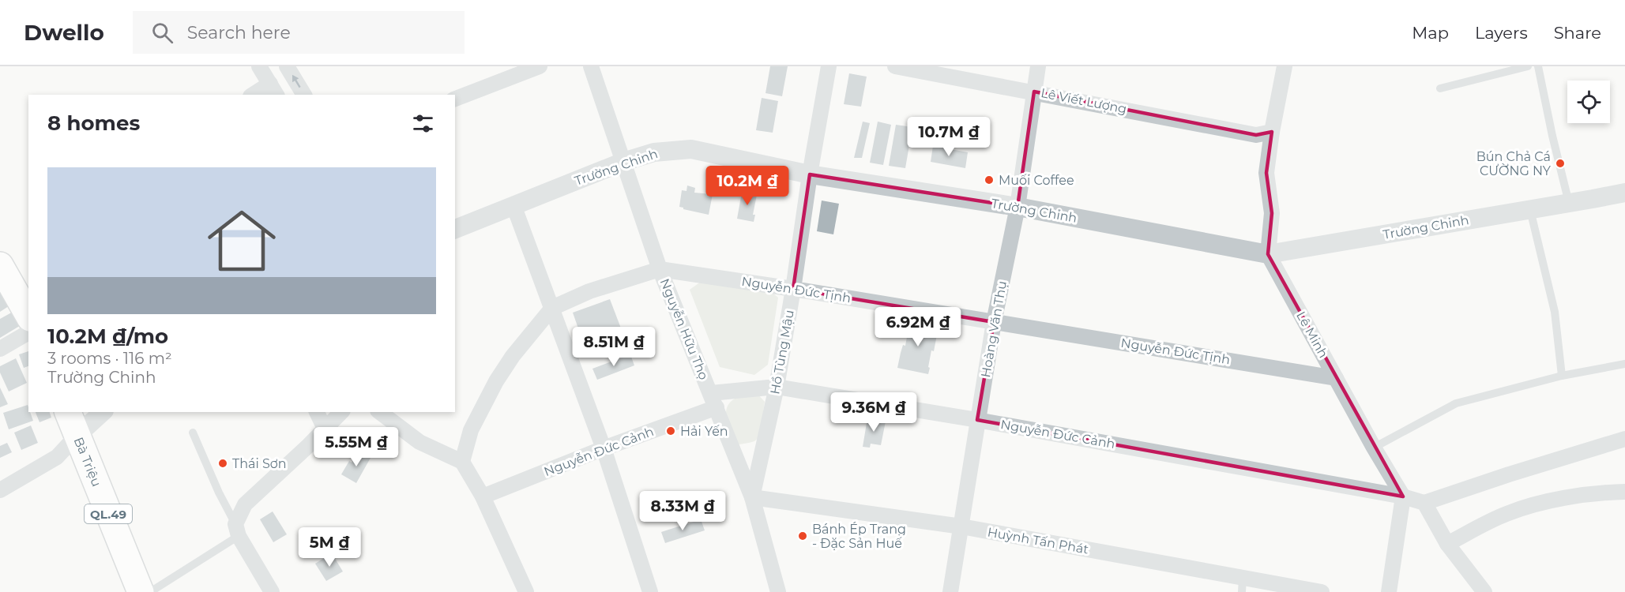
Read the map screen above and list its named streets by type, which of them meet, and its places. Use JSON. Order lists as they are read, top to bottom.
{
  "streets": {
    "highway": ["Bà Triệu", "QL.49"],
    "street": [
      "Lê Viết Lượng",
      "Trường Chinh",
      "Nguyễn Đức Tịnh",
      "Nguyễn Hữu Thọ",
      "Hoàng Văn Thụ",
      "Lê Minh",
      "Hồ Tùng Mậu",
      "Nguyễn Đức Cảnh",
      "Huỳnh Tấn Phát"
    ]
  },
  "crossings": [
    ["Lê Viết Lượng", "Hoàng Văn Thụ"],
    ["Trường Chinh", "Nguyễn Hữu Thọ"],
    ["Trường Chinh", "Hoàng Văn Thụ"],
    ["Trường Chinh", "Lê Minh"],
    ["Trường Chinh", "Hồ Tùng Mậu"],
    ["Nguyễn Đức Tịnh", "Nguyễn Hữu Thọ"],
    ["Nguyễn Đức Tịnh", "Hoàng Văn Thụ"],
    ["Nguyễn Đức Tịnh", "Lê Minh"],
    ["Nguyễn Đức Tịnh", "Hồ Tùng Mậu"],
    ["Nguyễn Hữu Thọ", "Hồ Tùng Mậu"],
    ["Nguyễn Hữu Thọ", "Nguyễn Đức Cảnh"],
    ["Nguyễn Hữu Thọ", "Huỳnh Tấn Phát"],
    ["Hoàng Văn Thụ", "Nguyễn Đức Cảnh"],
    ["Hoàng Văn Thụ", "Huỳnh Tấn Phát"],
    ["Lê Minh", "Nguyễn Đức Cảnh"],
    ["Hồ Tùng Mậu", "Nguyễn Đức Cảnh"],
    ["Hồ Tùng Mậu", "Huỳnh Tấn Phát"]
  ],
  "places": [
    "Bún Chả Cá CƯỜNG NY",
    "Muối Coffee",
    "Hải Yến",
    "Thái Sơn",
    "Bánh Ép Trang - Đặc Sản Huế"
  ],
  "page": {
    "header": "Dwello",
    "search": "Search here",
    "nav": ["Map", "Layers", "Share"],
    "heading": "8 homes",
    "price": [
      "10.7M ₫",
      "10.2M ₫",
      "6.92M ₫",
      "8.51M ₫",
      "9.36M ₫",
      "5.55M ₫",
      "8.33M ₫",
      "5M ₫"
    ],
    "list": [
      {
        "name": "10.2M ₫/mo",
        "note": "3 rooms · 116 m² · Trường Chinh"
      }
    ]
  }
}
